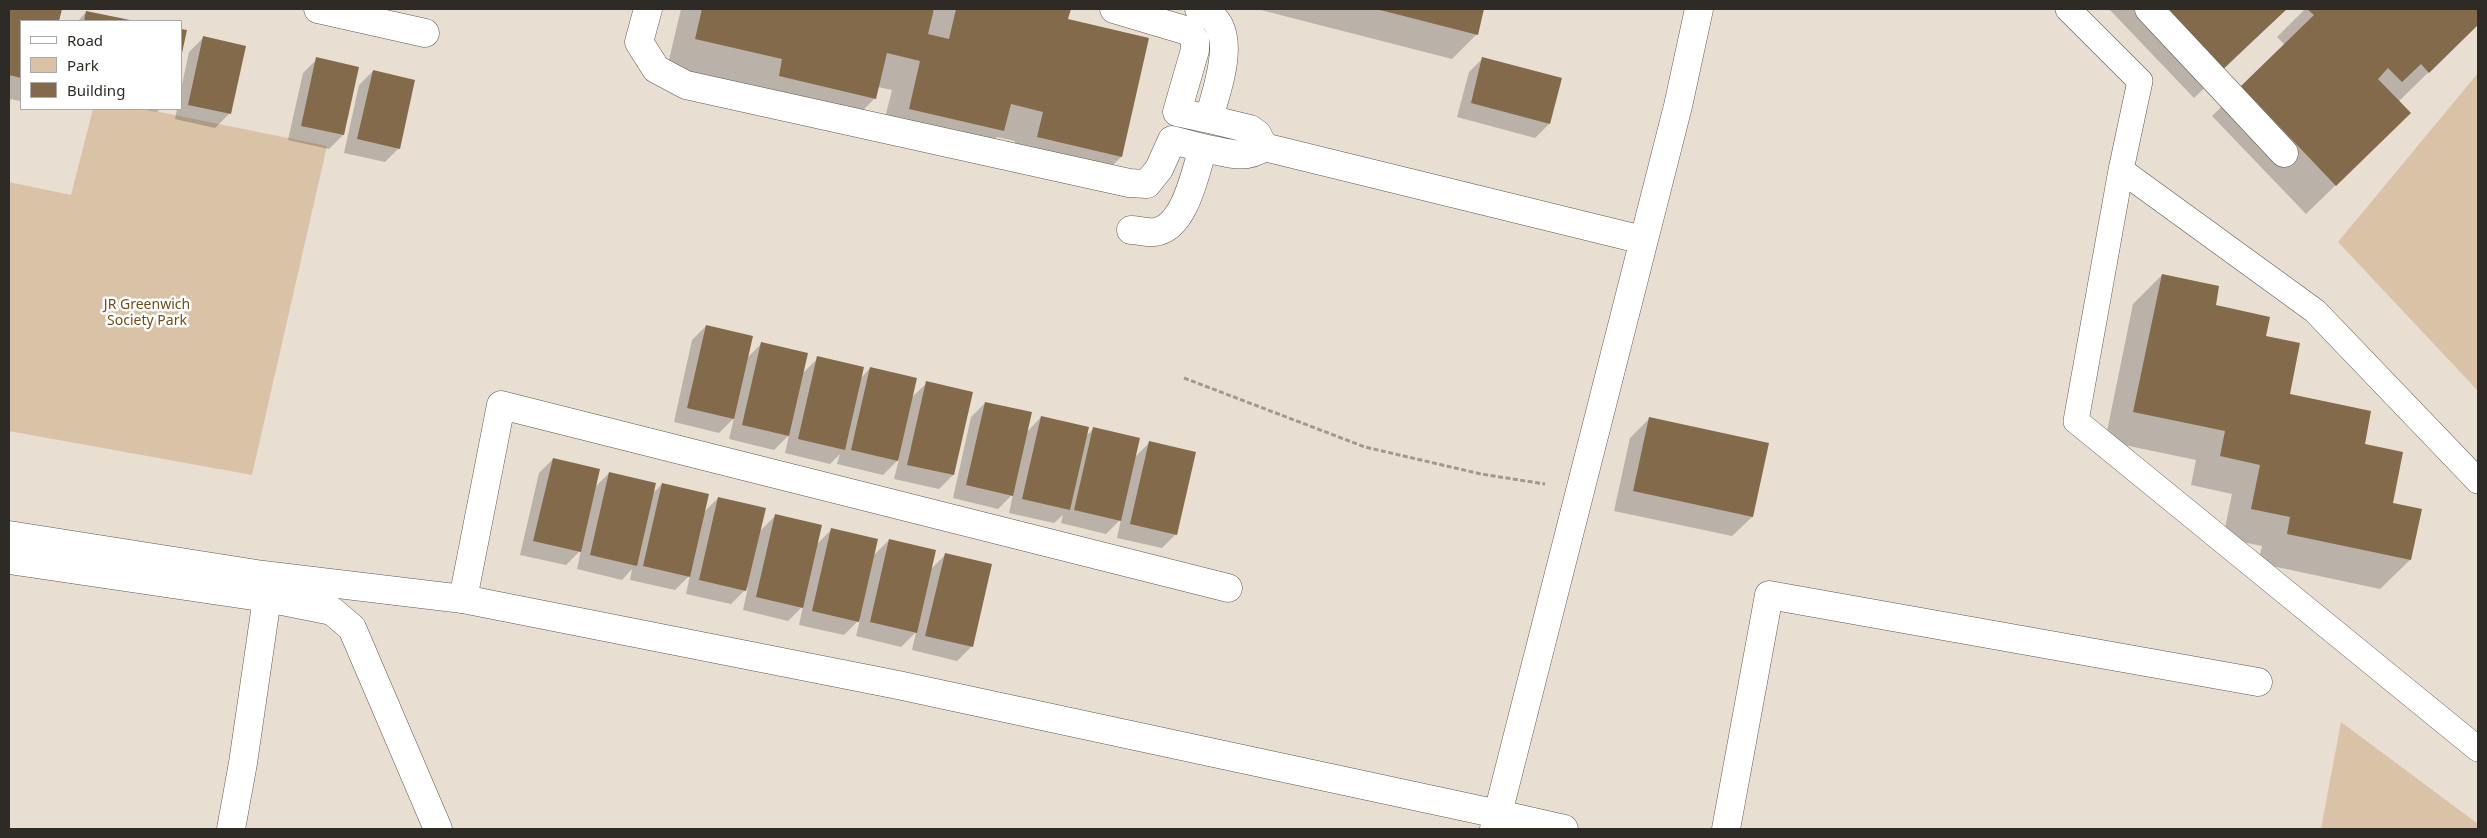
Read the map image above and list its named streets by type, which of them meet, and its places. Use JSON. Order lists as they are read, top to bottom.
{
  "parks": ["JR Greenwich Society Park"],
  "legend": ["Road", "Park", "Building"]
}
